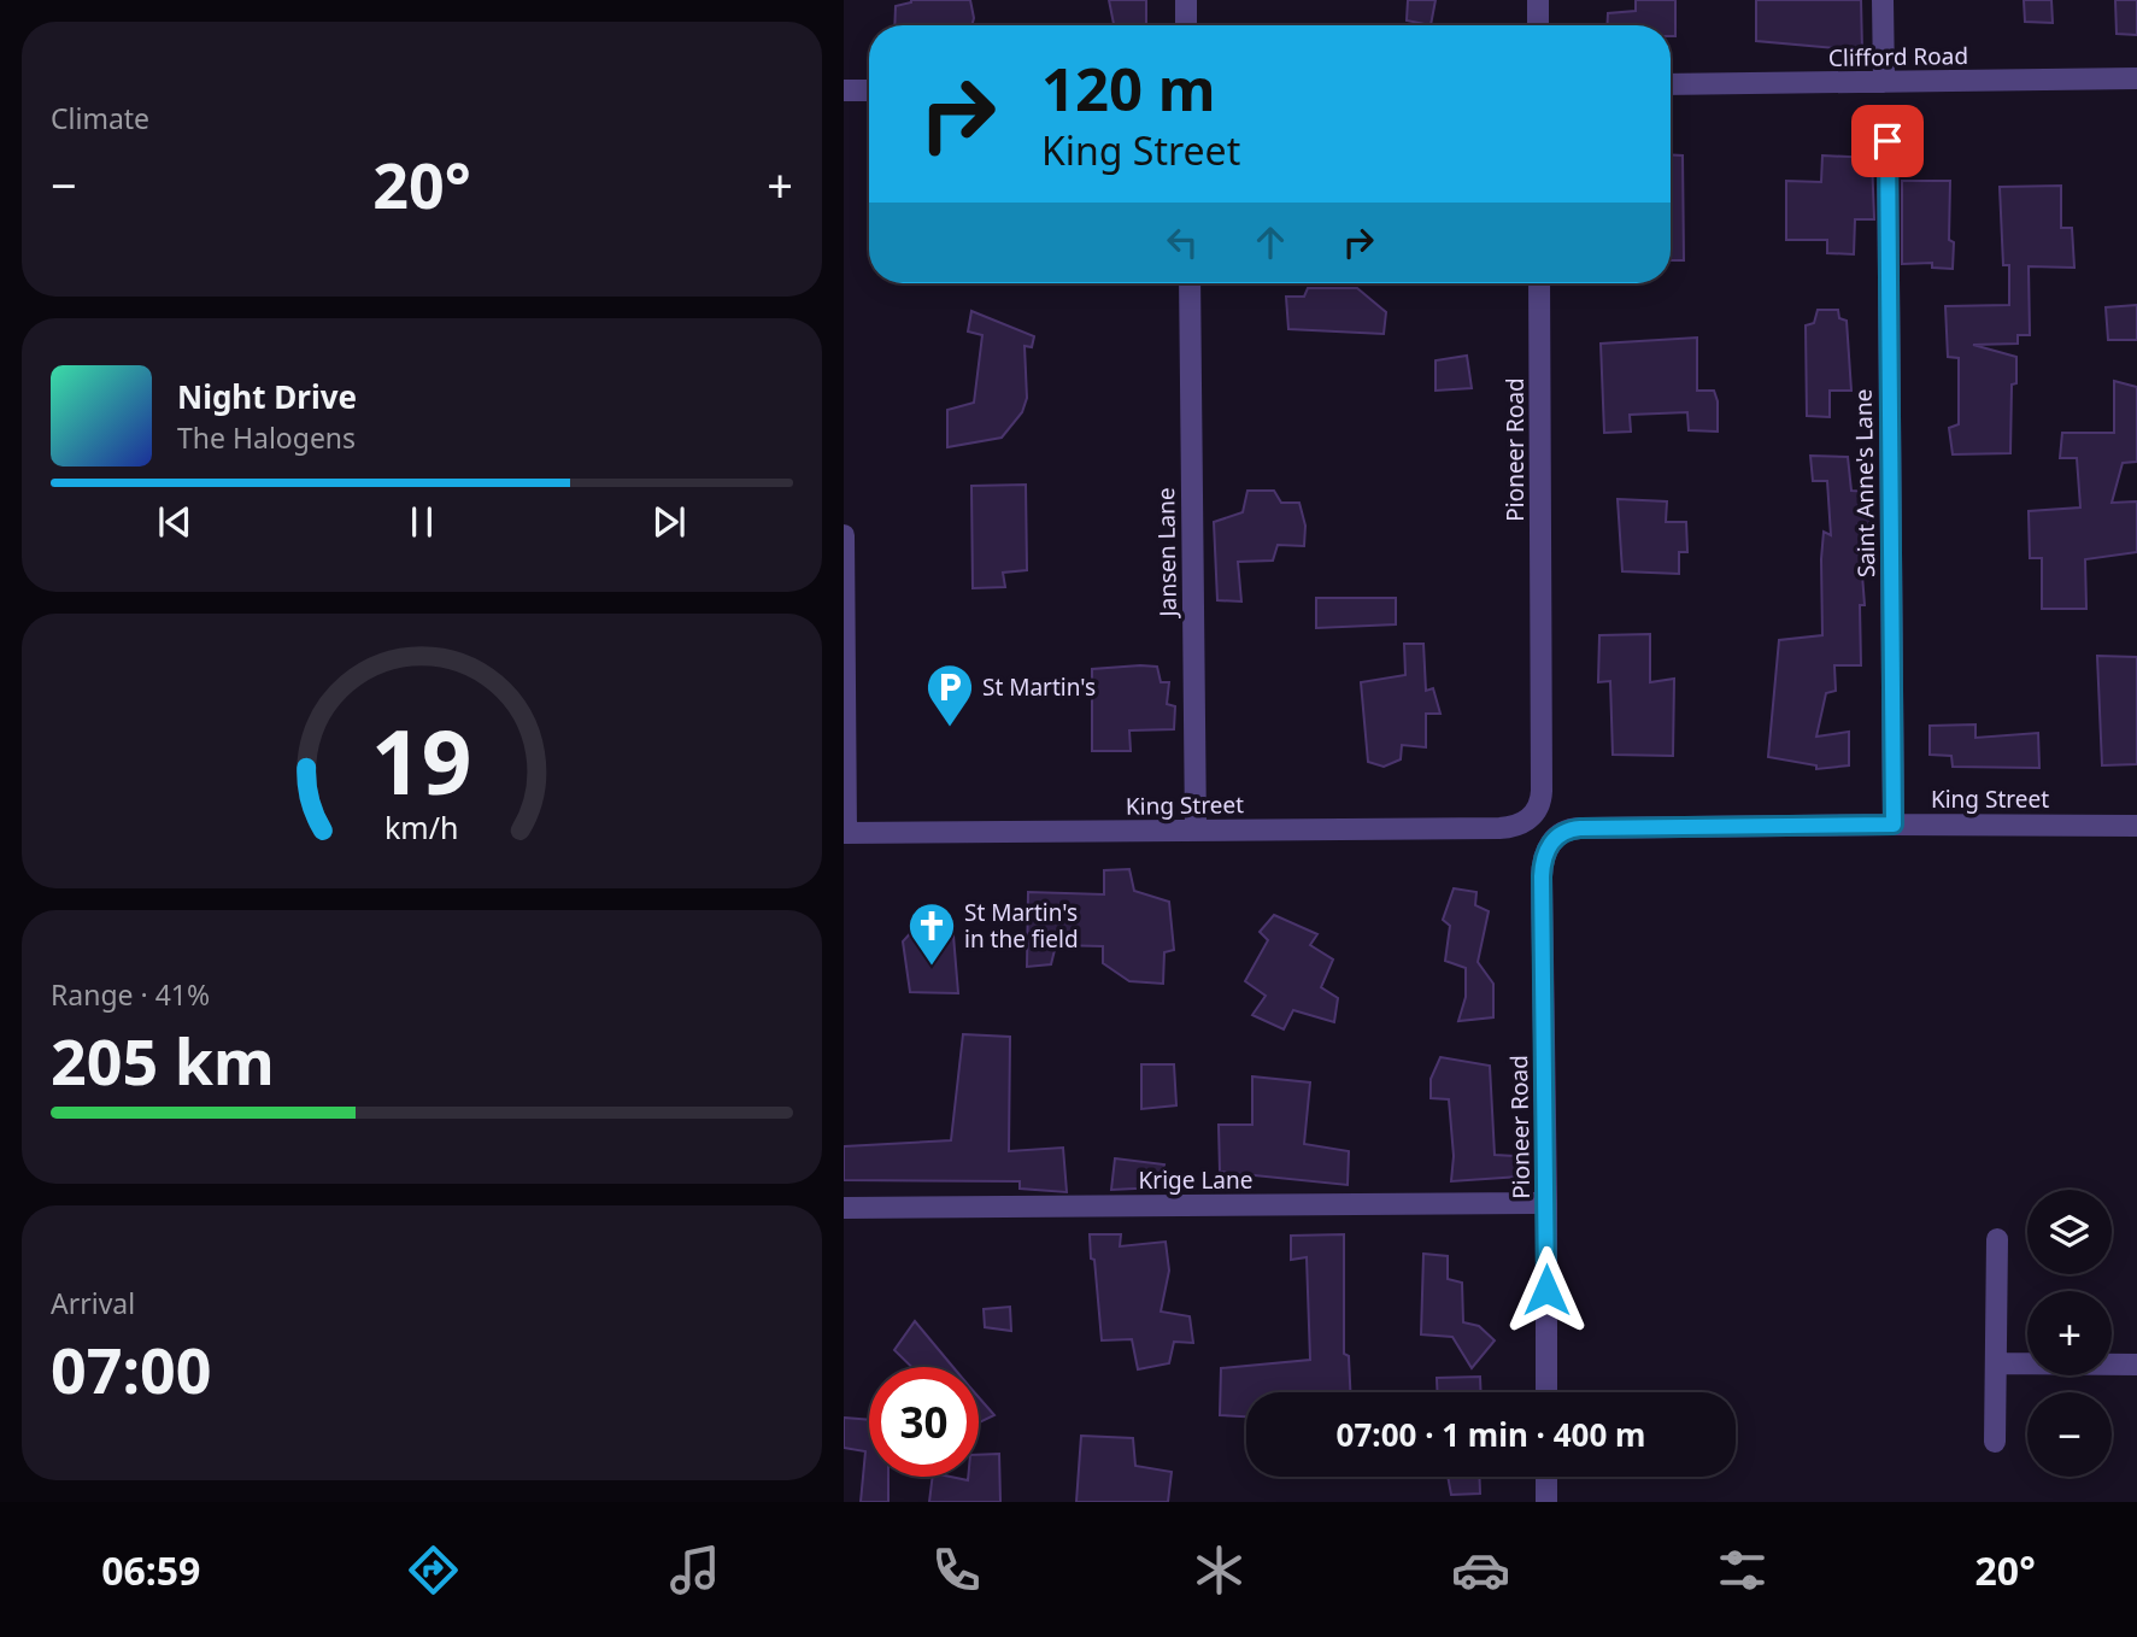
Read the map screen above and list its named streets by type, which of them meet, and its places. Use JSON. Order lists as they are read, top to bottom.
{
  "streets": {
    "street": [
      "Clifford Road",
      "Pioneer Road",
      "Saint Anne's Lane",
      "Jansen Lane",
      "King Street",
      "Krige Lane"
    ]
  },
  "crossings": [
    ["Pioneer Road", "King Street"],
    ["Pioneer Road", "Krige Lane"],
    ["Saint Anne's Lane", "King Street"],
    ["Jansen Lane", "King Street"]
  ],
  "places": {
    "parking": ["St Martin's"],
    "church": ["St Martin's in the field"]
  },
  "page": {
    "tile": [
      "Climate",
      ["Range · 41%", "205 km"],
      ["Arrival", "07:00"]
    ],
    "turn": ["120 m", "King Street"],
    "heat": ["−", "20°", "+"],
    "song": ["Night Drive", "The Halogens"],
    "map_buttons": ["+", "−"],
    "limit": "30",
    "trip": "07:00 · 1 min · 400 m",
    "tabs": ["06:59", "20°"],
    "gauge": ["19", "km/h"]
  }
}
